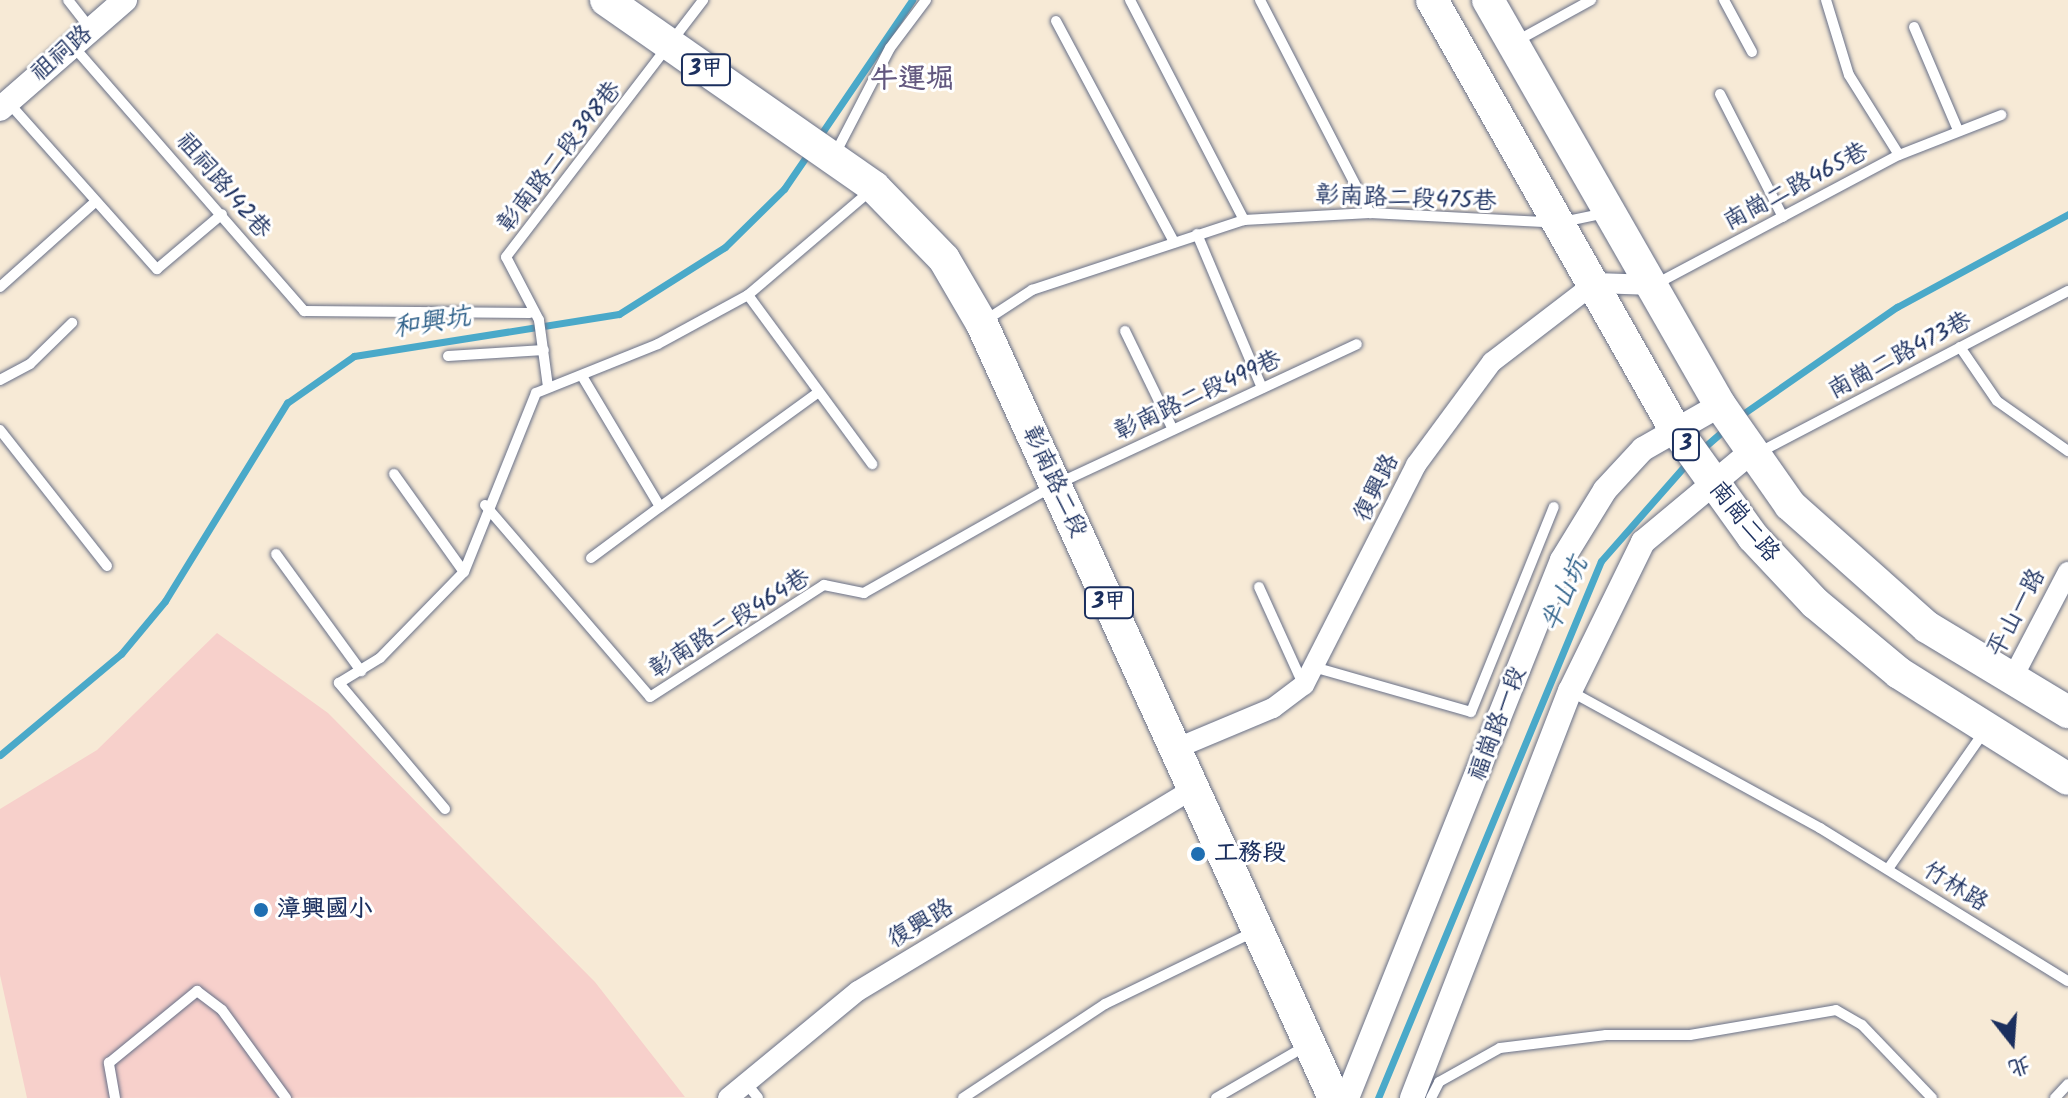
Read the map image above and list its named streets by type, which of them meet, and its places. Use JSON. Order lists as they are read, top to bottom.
{
  "streets": {
    "main road": [
      "3甲",
      "3",
      "彰南路二段",
      "南崗二路"
    ],
    "street": [
      "祖祠路",
      "復興路",
      "平山一路",
      "福崗路一段"
    ],
    "lane": [
      "彰南路二段398巷",
      "祖祠路142巷",
      "南崗二路465巷",
      "彰南路二段475巷",
      "南崗二路473巷",
      "彰南路二段499巷",
      "彰南路二段464巷",
      "竹林路"
    ]
  },
  "crossings": [
    ["祖祠路", "祖祠路142巷"],
    ["彰南路二段398巷", "祖祠路142巷"],
    ["彰南路二段398巷", "彰南路二段"],
    ["南崗二路465巷", "南崗二路"],
    ["彰南路二段475巷", "彰南路二段"],
    ["彰南路二段475巷", "南崗二路"],
    ["南崗二路473巷", "南崗二路"],
    ["彰南路二段499巷", "彰南路二段"],
    ["彰南路二段499巷", "彰南路二段464巷"],
    ["彰南路二段", "復興路"],
    ["彰南路二段", "彰南路二段464巷"],
    ["復興路", "南崗二路"],
    ["南崗二路", "平山一路"],
    ["南崗二路", "福崗路一段"]
  ],
  "districts": ["牛運堀"],
  "water": ["和興坑", "半山坑"],
  "places": ["工務段", "漳興國小"],
  "north": "bottom"
}
